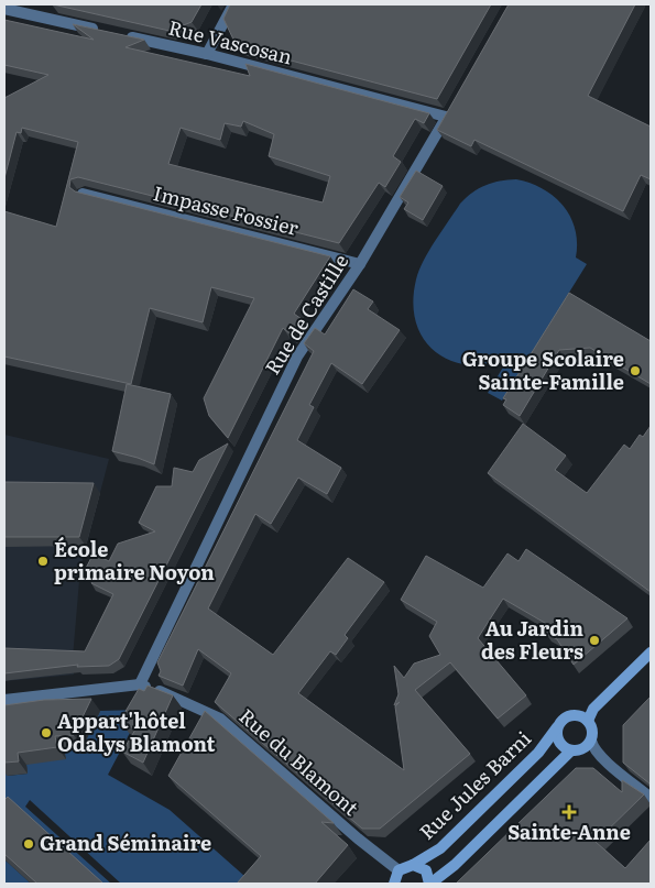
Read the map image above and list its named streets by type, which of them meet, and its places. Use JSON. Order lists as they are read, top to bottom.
{
  "streets": {
    "main road": ["Rue Jules Barni"],
    "street": [
      "Rue Vascosan",
      "Impasse Fossier",
      "Rue de Castille",
      "Rue du Blamont"
    ]
  },
  "crossings": [
    ["Rue Vascosan", "Rue de Castille"],
    ["Impasse Fossier", "Rue de Castille"],
    ["Rue de Castille", "Rue du Blamont"],
    ["Rue du Blamont", "Rue Jules Barni"]
  ],
  "places": {
    "other": [
      "Groupe Scolaire Sainte-Famille",
      "École primaire Noyon",
      "Au Jardin des Fleurs",
      "Appart'hôtel Odalys Blamont",
      "Grand Séminaire"
    ],
    "health": ["Sainte-Anne"]
  }
}
